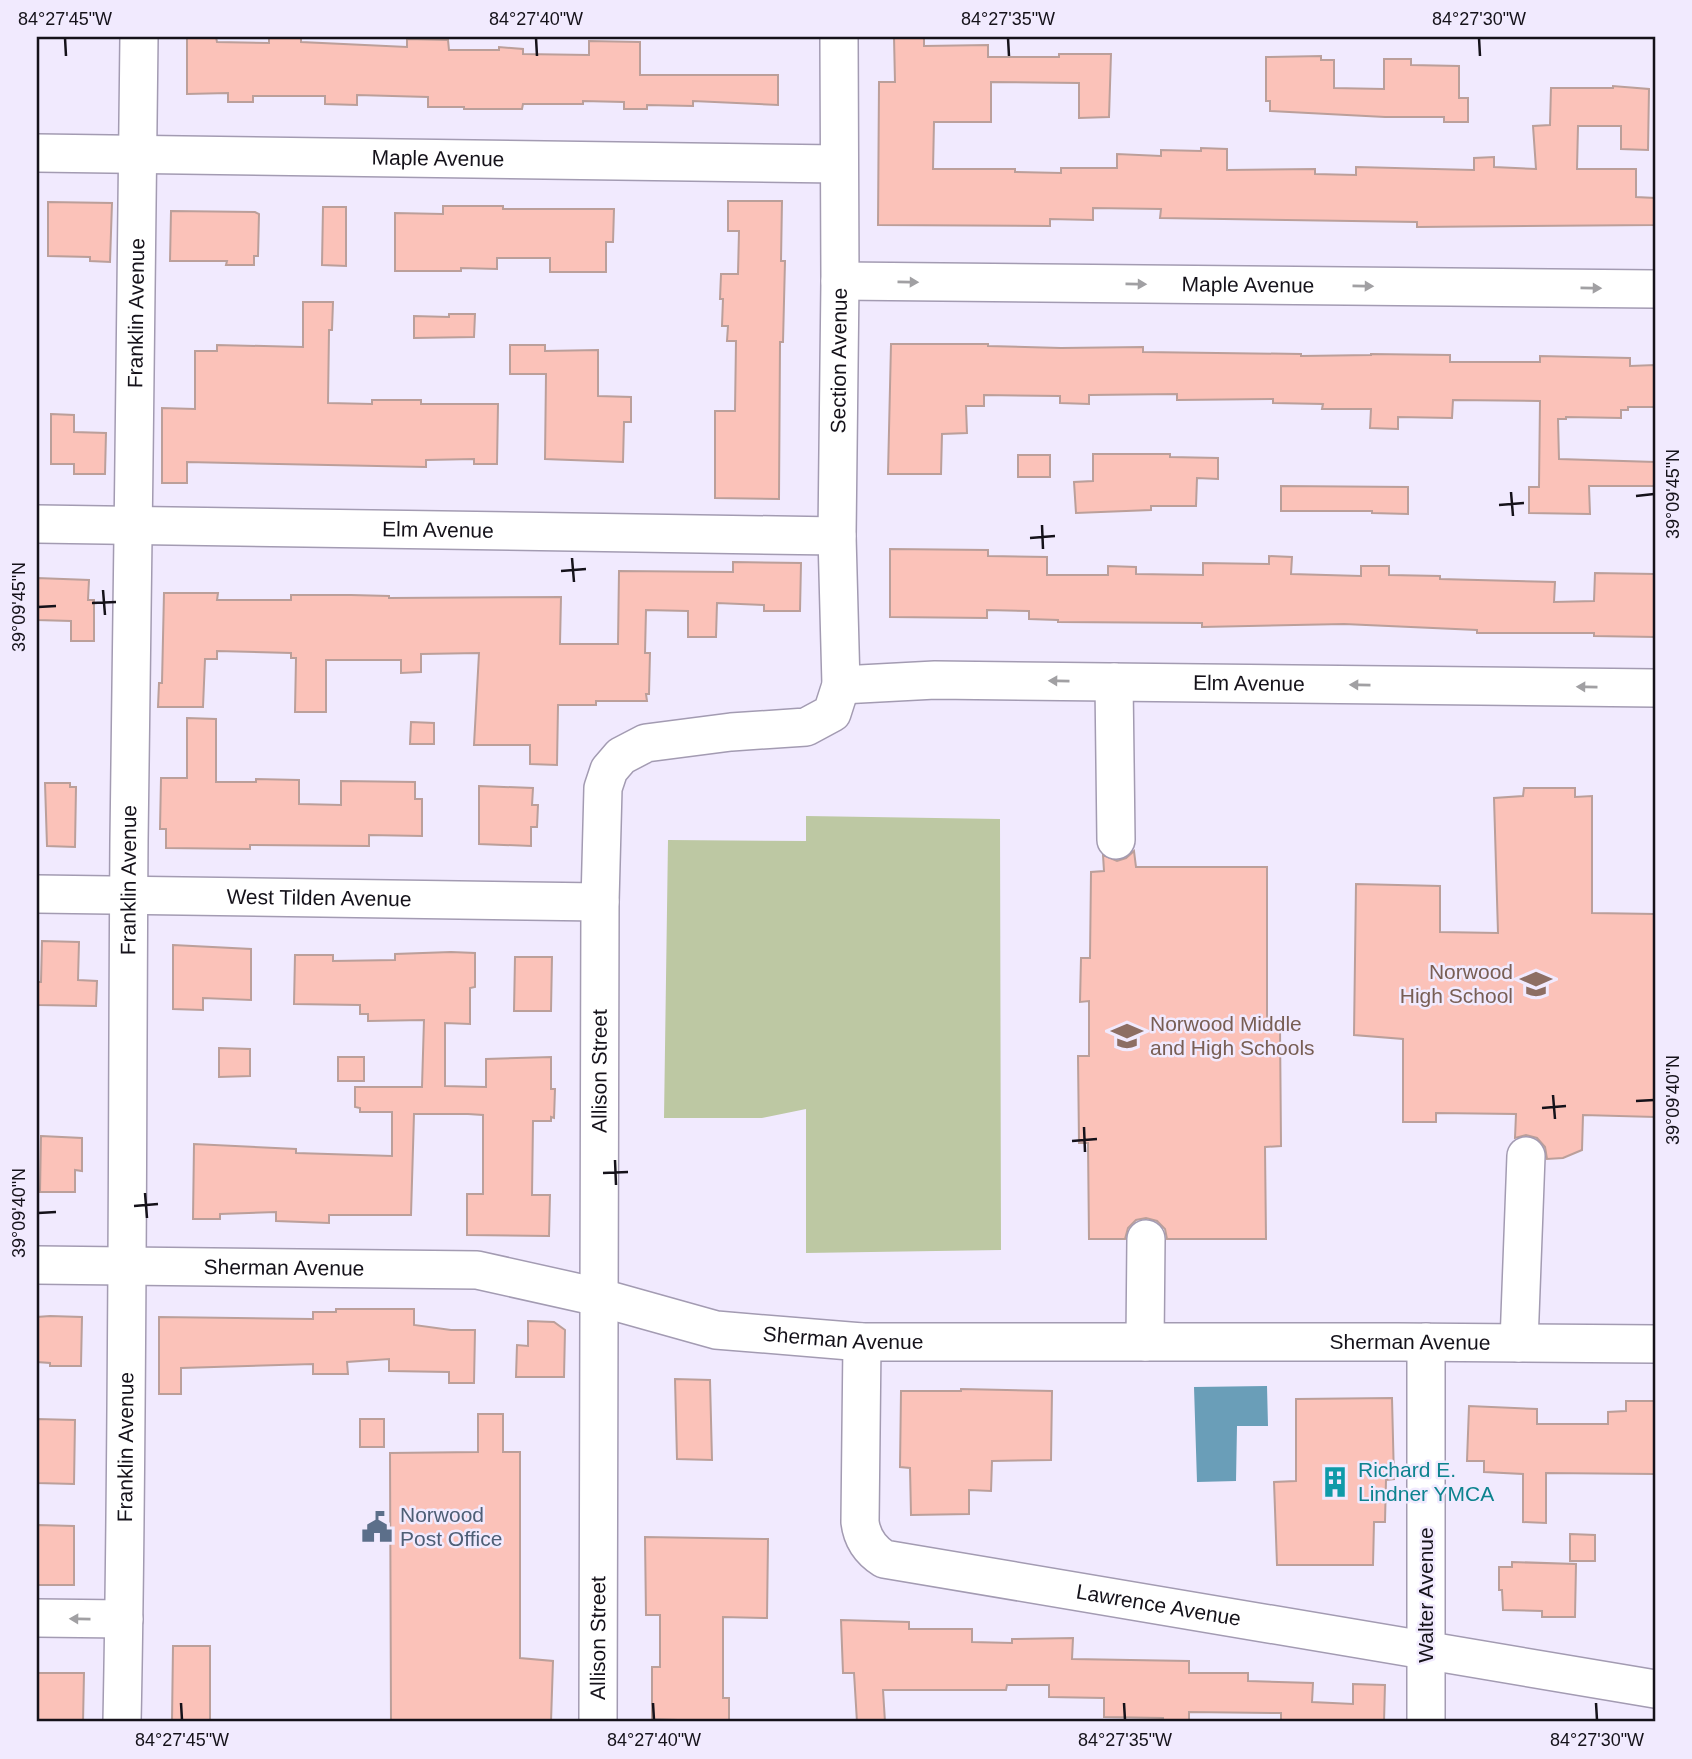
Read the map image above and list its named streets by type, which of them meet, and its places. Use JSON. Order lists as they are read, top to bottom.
{
  "streets": {
    "street": [
      "Maple Avenue",
      "Franklin Avenue",
      "Section Avenue",
      "Elm Avenue",
      "West Tilden Avenue",
      "Allison Street",
      "Sherman Avenue",
      "Walter Avenue",
      "Lawrence Avenue"
    ]
  },
  "crossings": [
    ["Maple Avenue", "Franklin Avenue"],
    ["Maple Avenue", "Section Avenue"],
    ["Franklin Avenue", "Elm Avenue"],
    ["Franklin Avenue", "West Tilden Avenue"],
    ["Franklin Avenue", "Sherman Avenue"],
    ["Section Avenue", "Elm Avenue"],
    ["Section Avenue", "Allison Street"],
    ["Elm Avenue", "Allison Street"],
    ["West Tilden Avenue", "Allison Street"],
    ["Allison Street", "Sherman Avenue"],
    ["Sherman Avenue", "Walter Avenue"],
    ["Sherman Avenue", "Lawrence Avenue"],
    ["Walter Avenue", "Lawrence Avenue"]
  ],
  "one_way": ["Maple Avenue", "Elm Avenue"],
  "places": {
    "school or university": ["Norwood High School", "Norwood Middle and High Schools"],
    "building": ["Richard E. Lindner YMCA"],
    "public building": ["Norwood Post Office"]
  },
  "coordinates": [
    "84°27'45\"W",
    "84°27'40\"W",
    "84°27'35\"W",
    "84°27'30\"W",
    "39°09'45\"N",
    "39°09'40\"N"
  ]
}
